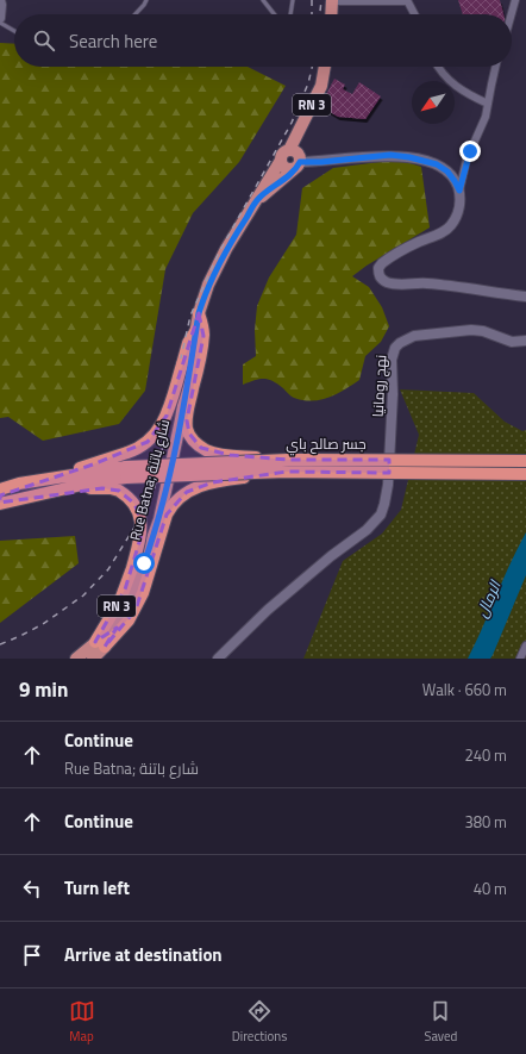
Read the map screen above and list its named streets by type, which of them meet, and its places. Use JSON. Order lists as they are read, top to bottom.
{
  "streets": {
    "highway": ["RN 3", "جسر صالح باي"],
    "main road": ["Rue Batna; شارع باتنة"],
    "street": ["نهج رومانيا"]
  },
  "crossings": [
    ["RN 3", "جسر صالح باي"],
    ["RN 3", "Rue Batna; شارع باتنة"]
  ],
  "water": ["الرمال"],
  "north": "bottom left",
  "page": {
    "search": "Search here",
    "heading": ["9 min", "Walk · 660 m"],
    "list": [
      ["Continue", "Rue Batna; شارع باتنة", "240 m"],
      ["Continue", "380 m"],
      ["Turn left", "40 m"],
      "Arrive at destination"
    ],
    "nav": ["Map", "Directions", "Saved"]
  }
}
